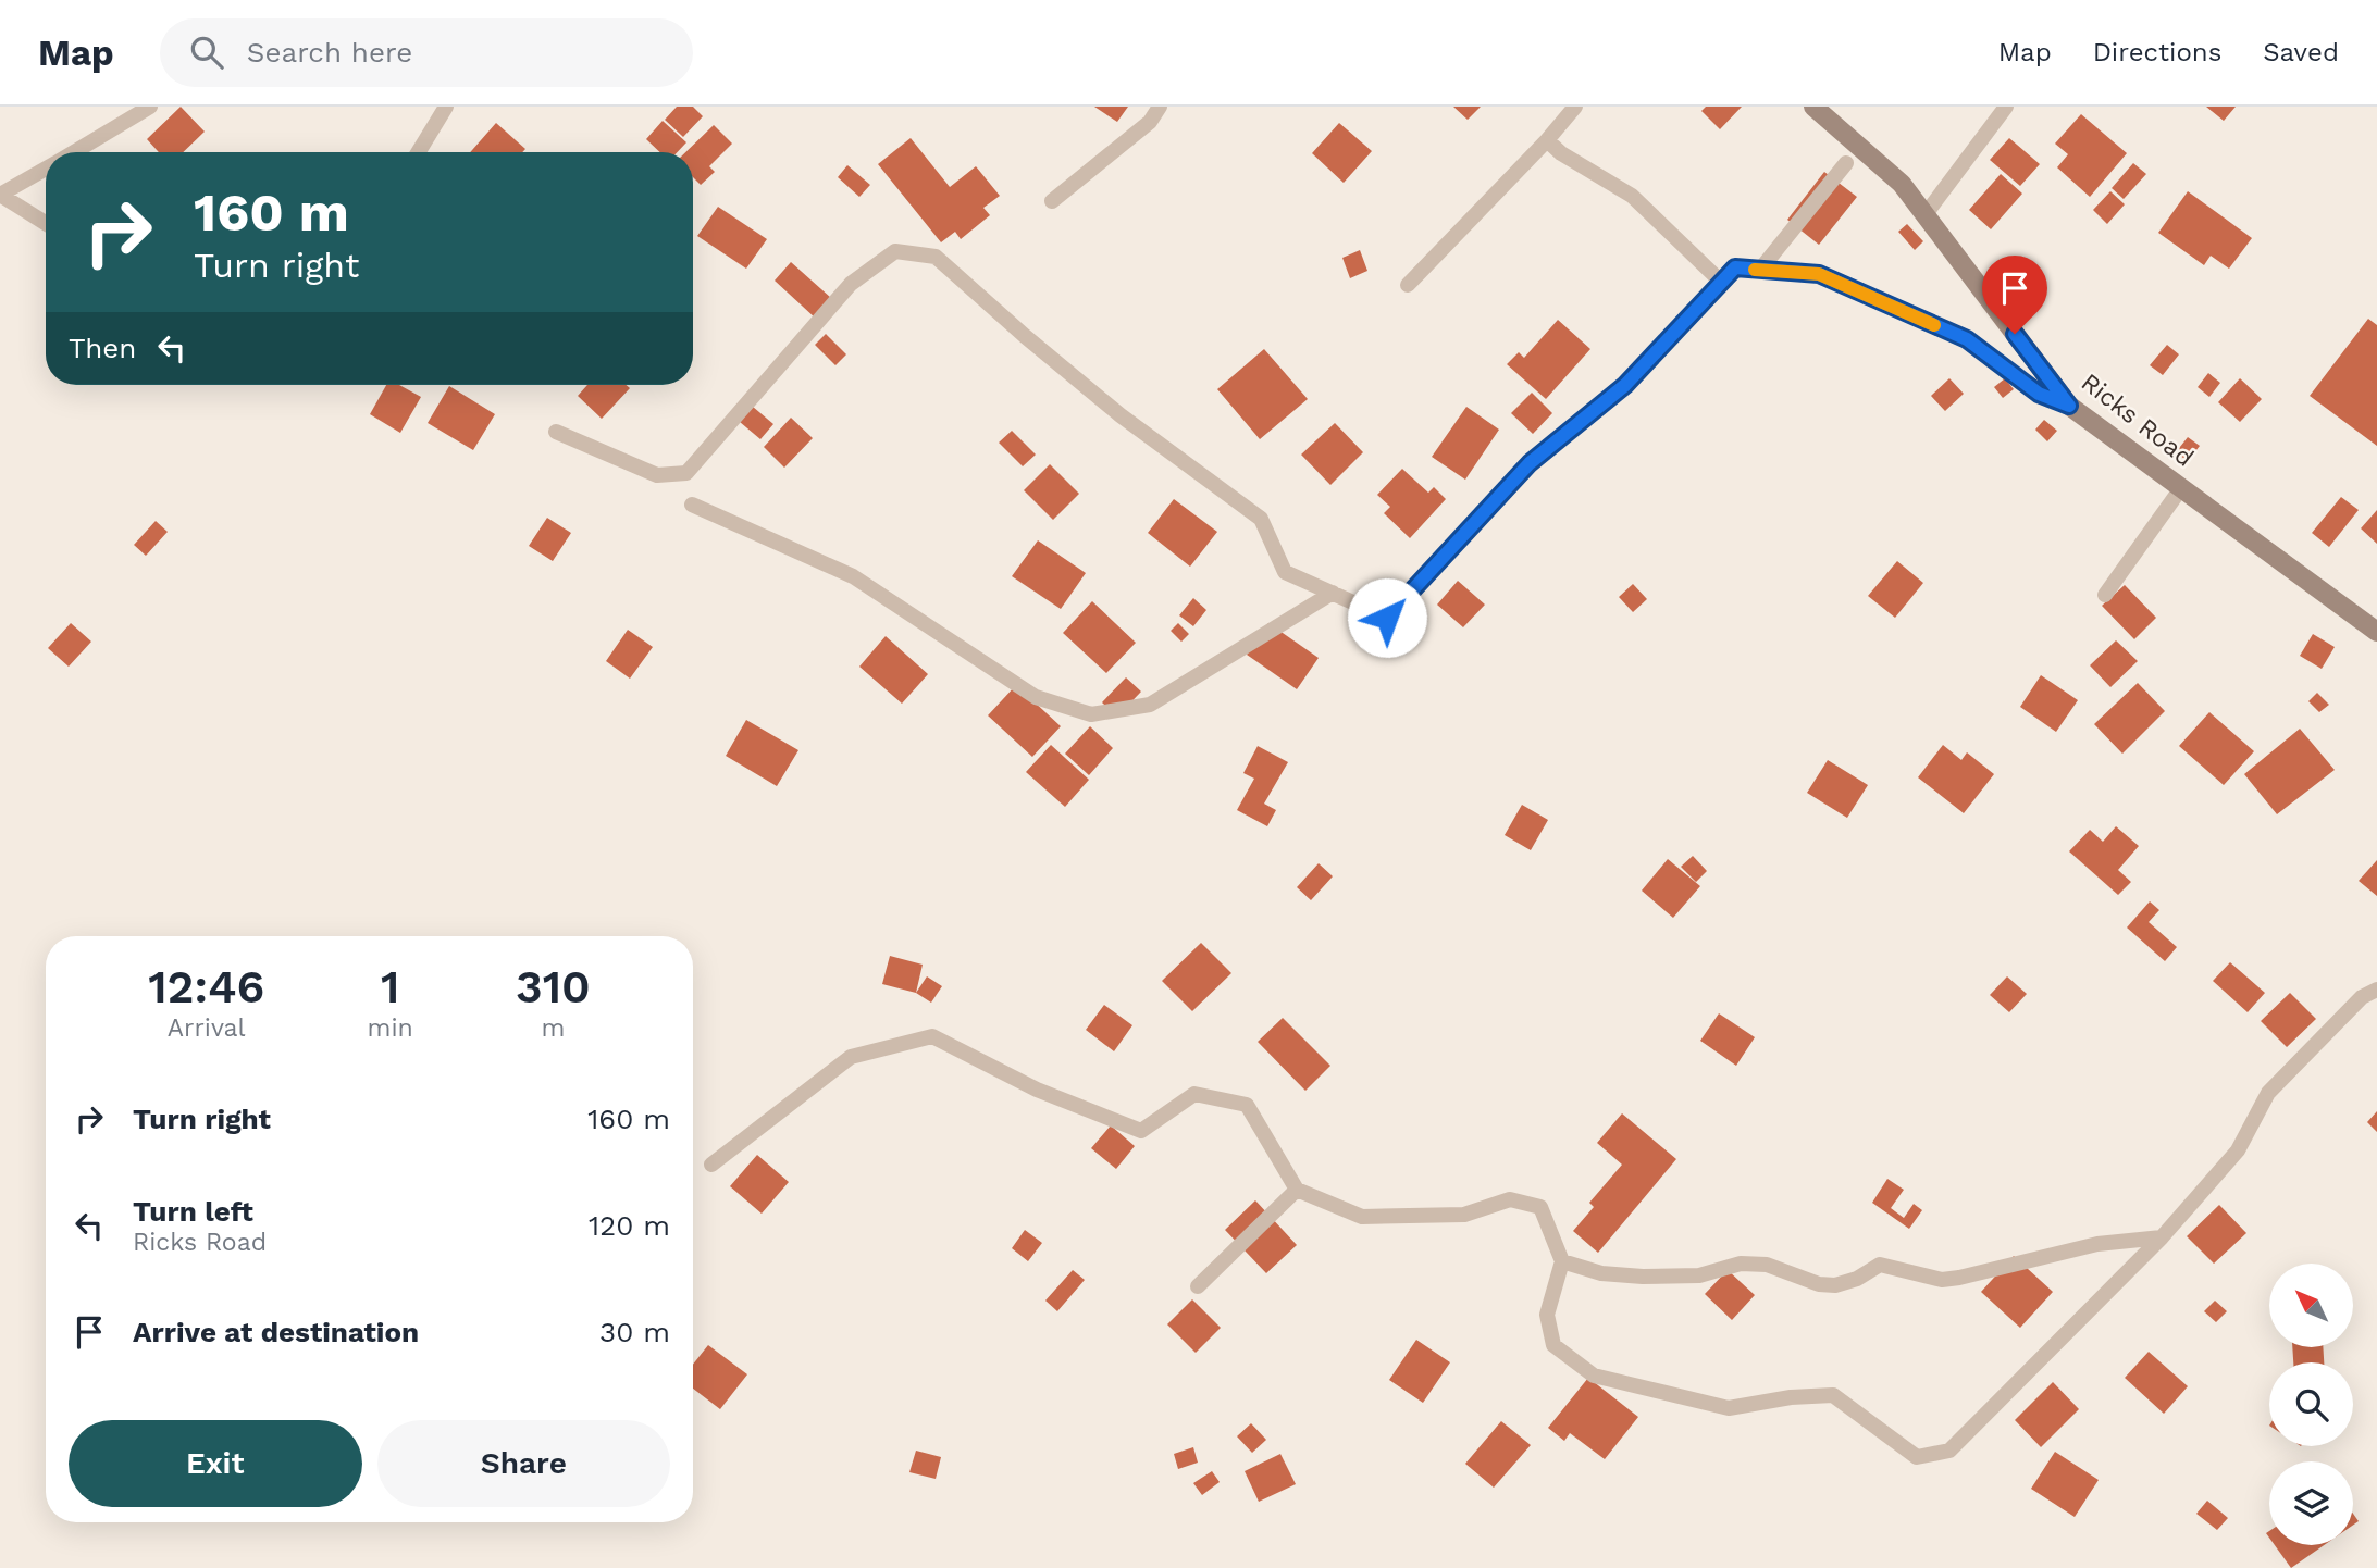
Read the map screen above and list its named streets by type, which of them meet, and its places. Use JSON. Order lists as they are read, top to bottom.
{
  "streets": {
    "street": ["Ricks Road"]
  },
  "north": "top left",
  "page": {
    "header": "Map",
    "search": "Search here",
    "nav": ["Map", "Directions", "Saved"],
    "turn": ["160 m", "Turn right"],
    "then": "Then",
    "eta": [
      "12:46",
      "Arrival",
      "1",
      "min",
      "310",
      "m"
    ],
    "list": [
      {
        "name": "Turn right",
        "value": "160 m"
      },
      {
        "name": "Turn left",
        "note": "Ricks Road",
        "value": "120 m"
      },
      {
        "name": "Arrive at destination",
        "value": "30 m"
      }
    ],
    "buttons": ["Exit", "Share"]
  }
}
